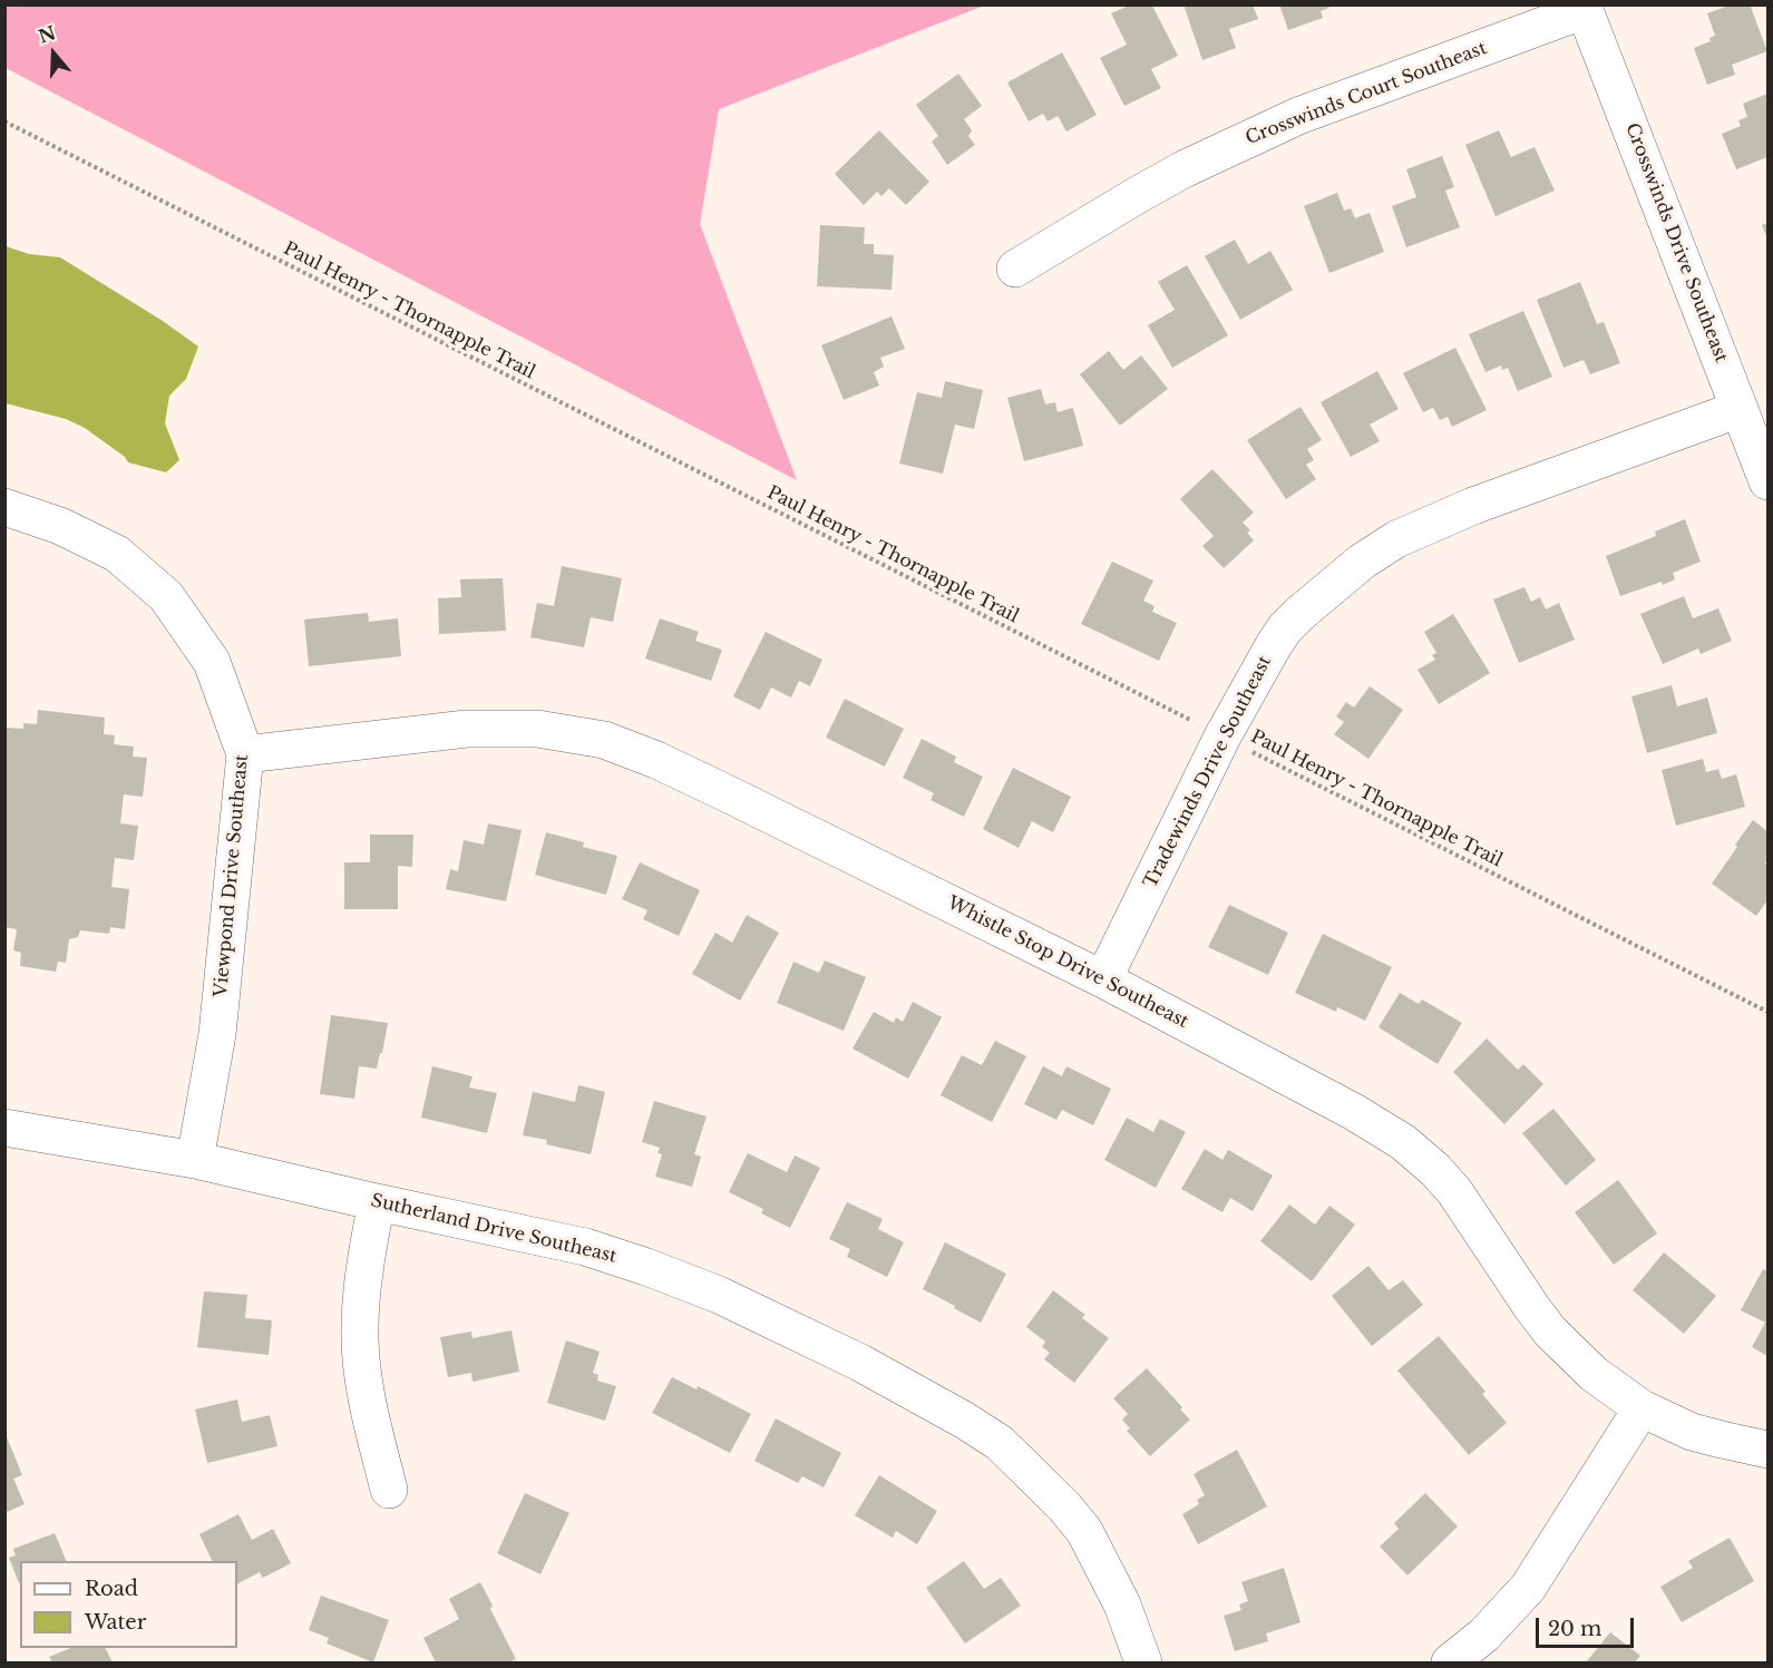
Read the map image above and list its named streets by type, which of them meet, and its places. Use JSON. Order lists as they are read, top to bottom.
{
  "streets": {
    "street": [
      "Crosswinds Court Southeast",
      "Crosswinds Drive Southeast",
      "Tradewinds Drive Southeast",
      "Viewpond Drive Southeast",
      "Whistle Stop Drive Southeast",
      "Sutherland Drive Southeast"
    ],
    "path": ["Paul Henry - Thornapple Trail"]
  },
  "crossings": [
    ["Crosswinds Court Southeast", "Crosswinds Drive Southeast"],
    ["Crosswinds Drive Southeast", "Tradewinds Drive Southeast"],
    ["Paul Henry - Thornapple Trail", "Tradewinds Drive Southeast"],
    ["Tradewinds Drive Southeast", "Whistle Stop Drive Southeast"],
    ["Viewpond Drive Southeast", "Whistle Stop Drive Southeast"],
    ["Viewpond Drive Southeast", "Sutherland Drive Southeast"]
  ],
  "legend": ["Road", "Water"],
  "scale_bar": "20 m",
  "north": "top"
}
